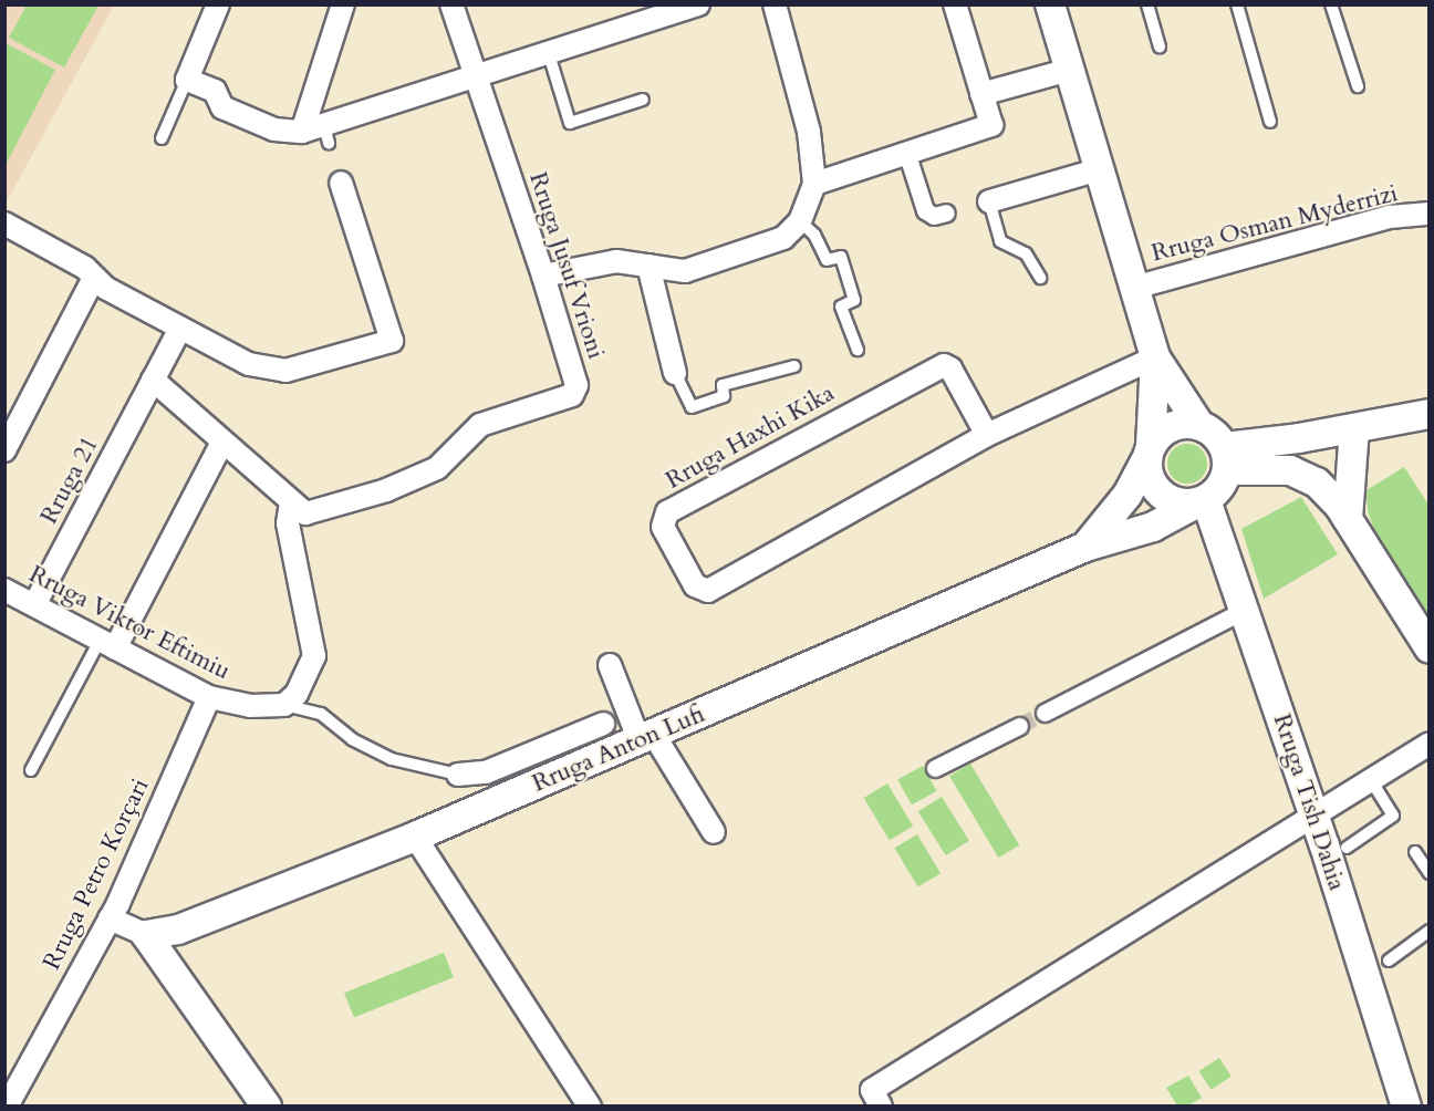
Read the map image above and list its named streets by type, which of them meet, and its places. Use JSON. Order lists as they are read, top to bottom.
{
  "streets": {
    "street": [
      "Rruga Osman Myderrizi",
      "Rruga Jusuf Vrioni",
      "Rruga Haxhi Kika",
      "Rruga 21",
      "Rruga Viktor Eftimiu",
      "Rruga Anton Lufi",
      "Rruga Tish Dahia",
      "Rruga Petro Korçari"
    ]
  },
  "crossings": [
    ["Rruga 21", "Rruga Viktor Eftimiu"],
    ["Rruga Viktor Eftimiu", "Rruga Petro Korçari"],
    ["Rruga Anton Lufi", "Rruga Tish Dahia"]
  ]
}
